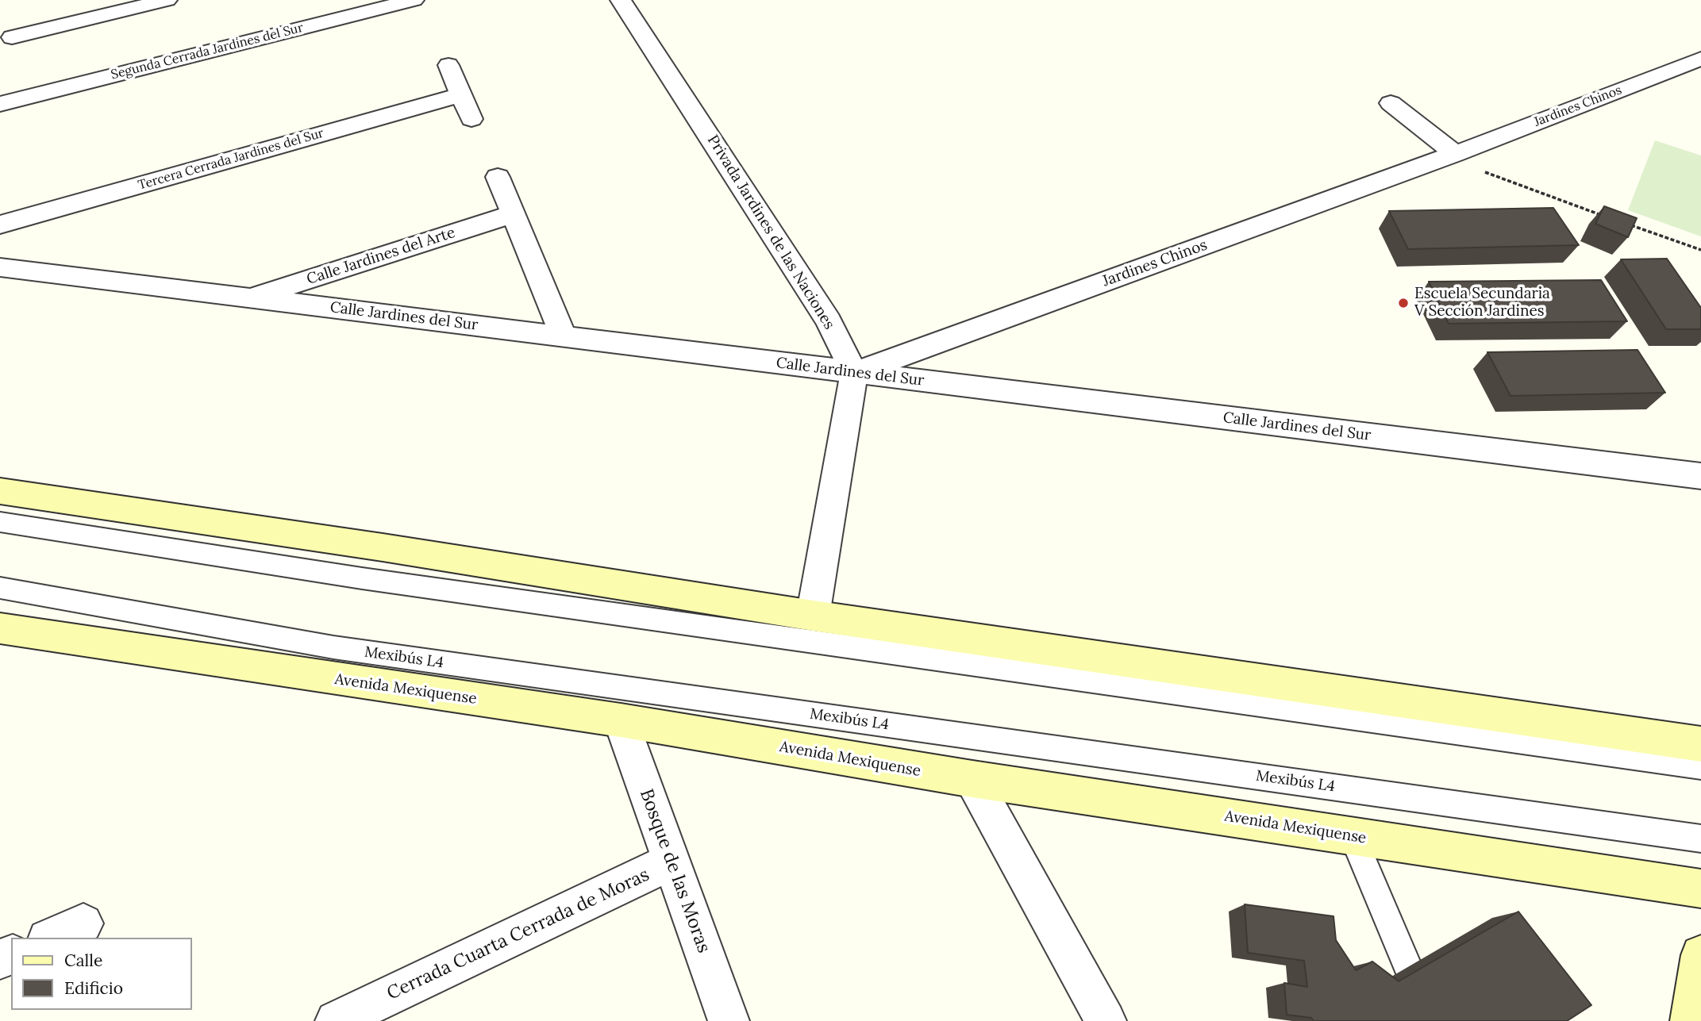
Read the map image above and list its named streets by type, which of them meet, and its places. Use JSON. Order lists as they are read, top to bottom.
{
  "streets": {
    "main road": ["Avenida Mexiquense"],
    "street": [
      "Segunda Cerrada Jardines del Sur",
      "Jardines Chinos",
      "Tercera Cerrada Jardines del Sur",
      "Privada Jardines de las Naciones",
      "Calle Jardines del Arte",
      "Calle Jardines del Sur",
      "Bosque de las Moras",
      "Cerrada Cuarta Cerrada de Moras"
    ],
    "lane": ["Mexibús L4"]
  },
  "crossings": [
    ["Jardines Chinos", "Privada Jardines de las Naciones"],
    ["Jardines Chinos", "Calle Jardines del Sur"],
    ["Privada Jardines de las Naciones", "Calle Jardines del Sur"],
    ["Calle Jardines del Arte", "Calle Jardines del Sur"],
    ["Avenida Mexiquense", "Bosque de las Moras"],
    ["Bosque de las Moras", "Cerrada Cuarta Cerrada de Moras"]
  ],
  "places": ["Escuela Secundaria V Sección Jardines"],
  "legend": ["Calle", "Edificio"]
}
